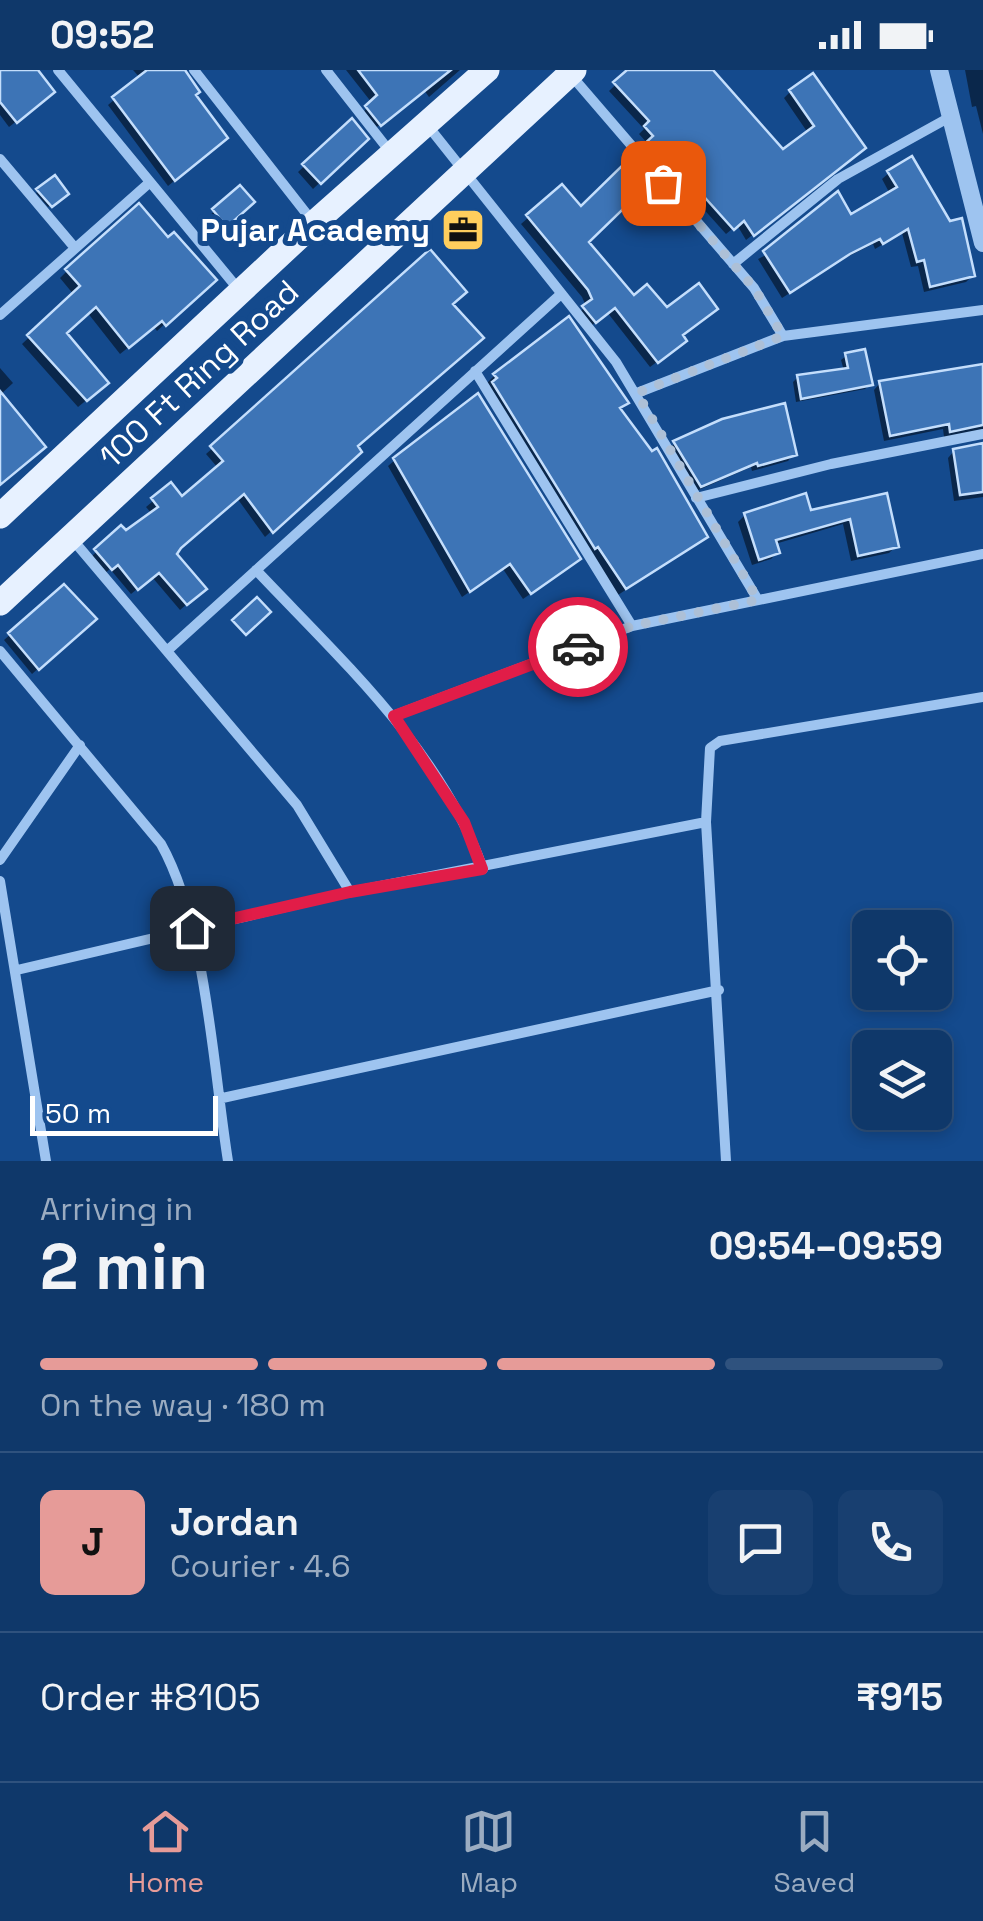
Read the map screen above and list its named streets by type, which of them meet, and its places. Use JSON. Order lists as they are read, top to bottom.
{
  "streets": {
    "main road": ["100 Ft Ring Road"]
  },
  "places": {
    "office": ["Pujar Academy"]
  },
  "scale_bar": "50 m",
  "page": {
    "status": "09:52",
    "scale": "50 m",
    "heading": ["2 min", "Arriving in", "09:54–09:59"],
    "panel": [
      "Jordan",
      "Courier · 4.6",
      "Order #8105",
      "₹915"
    ],
    "bar": "On the way · 180 m",
    "round": "J",
    "tabs": ["Home", "Map", "Saved"]
  }
}
